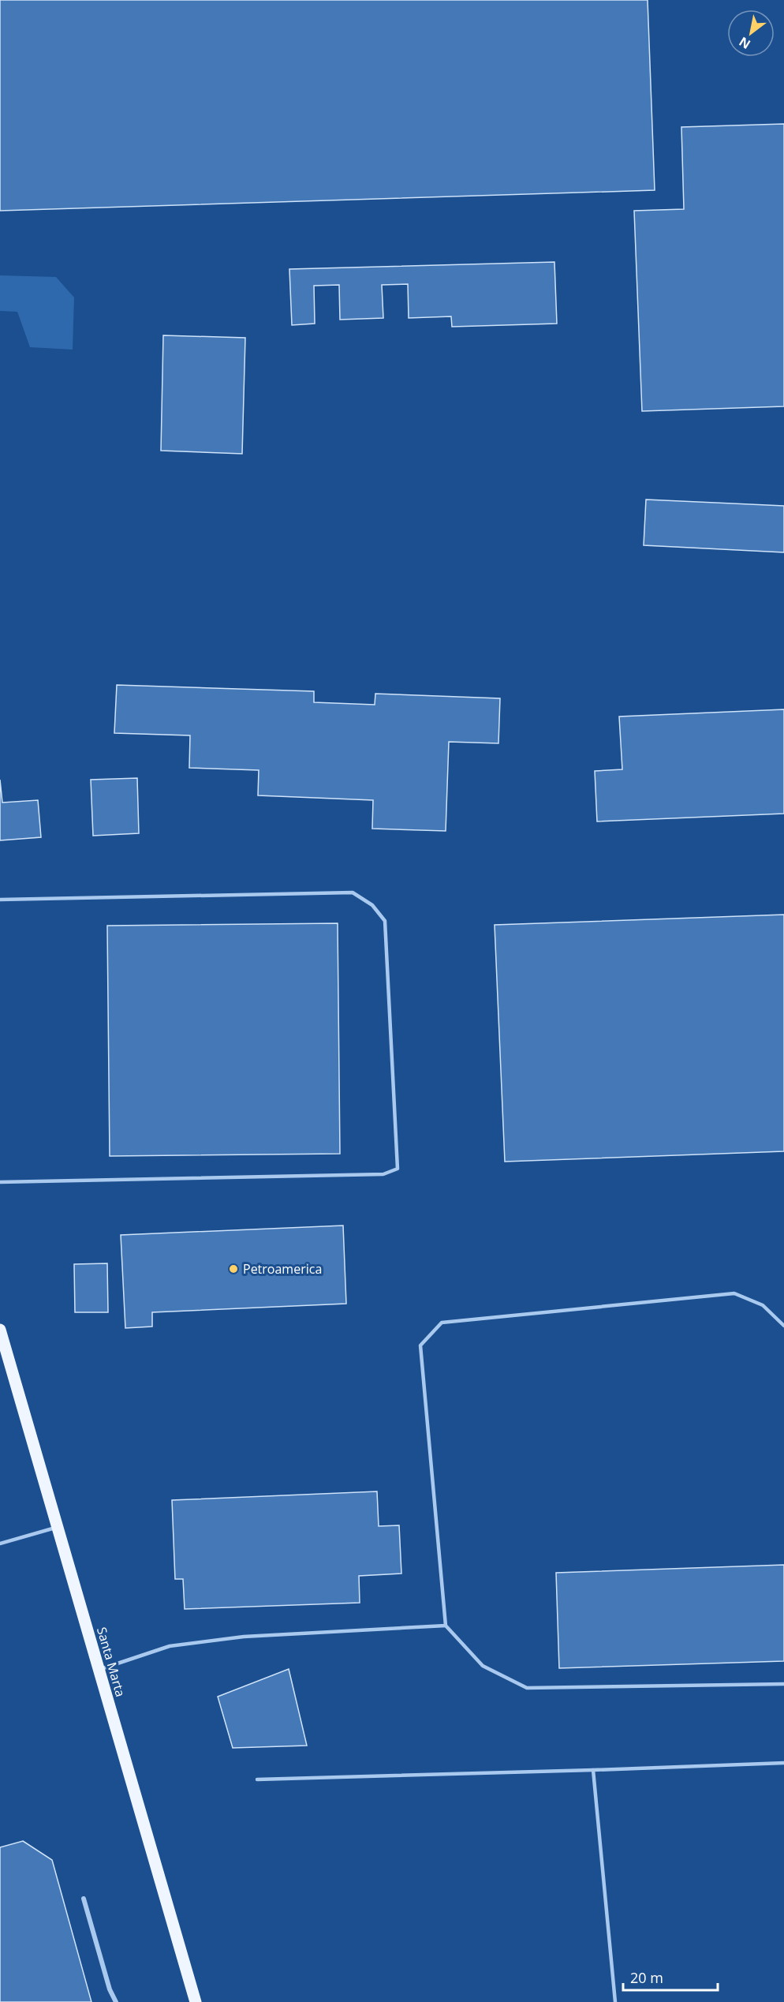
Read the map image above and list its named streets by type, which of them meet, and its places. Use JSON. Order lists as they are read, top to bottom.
{
  "streets": {
    "main road": ["Santa Marta"]
  },
  "places": ["Petroamerica"],
  "scale_bar": "20 m",
  "north": "bottom left"
}
